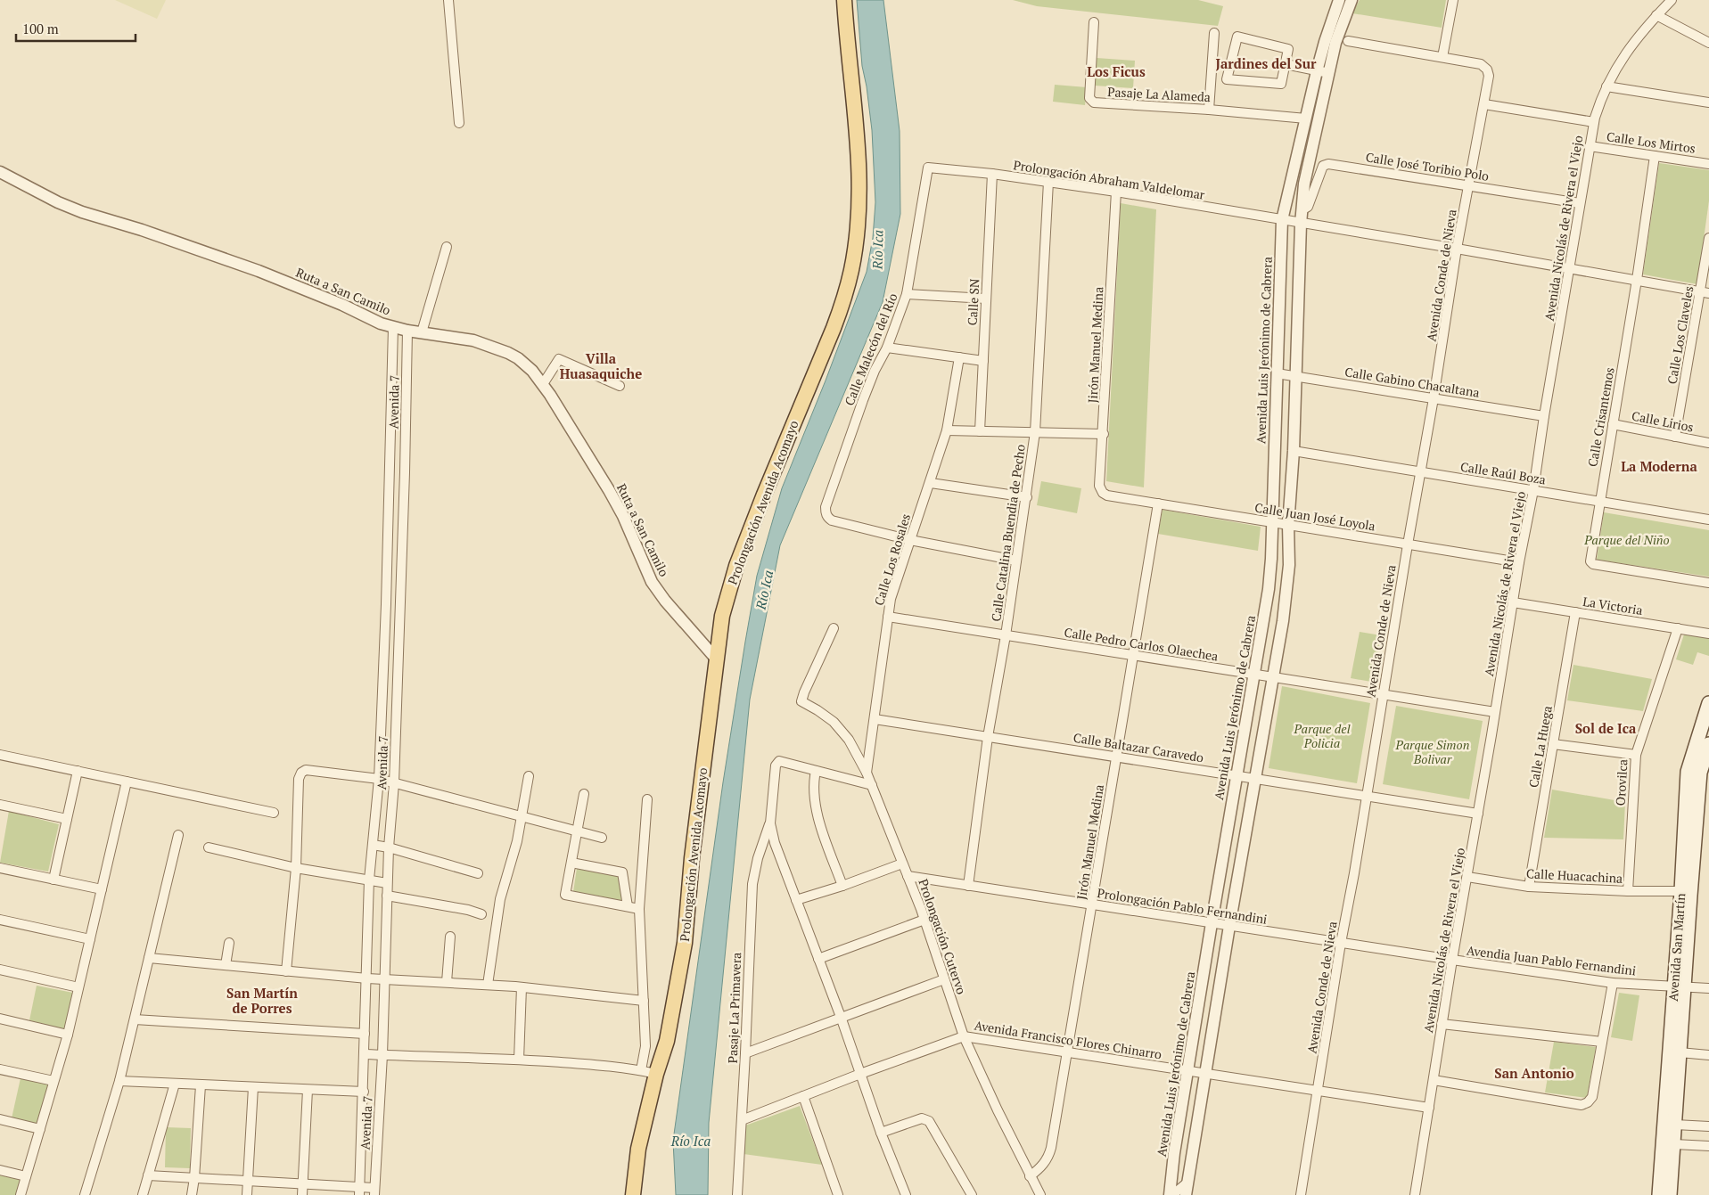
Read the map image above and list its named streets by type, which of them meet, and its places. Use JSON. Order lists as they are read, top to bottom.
{
  "streets": {
    "main road": ["Prolongación Avenida Acomayo", "Avenida San Martín"],
    "street": [
      "Pasaje La Alameda",
      "Calle Los Mirtos",
      "Calle José Toribio Polo",
      "Prolongación Abraham Valdelomar",
      "Avenida Nicolás de Rivera el Viejo",
      "Avenida Conde de Nieva",
      "Ruta a San Camilo",
      "Calle SN",
      "Calle Los Claveles",
      "Jirón Manuel Medina",
      "Calle Malecón del Río",
      "Avenida Luis Jerónimo de Cabrera",
      "Calle Gabino Chacaltana",
      "Avenida 7",
      "Calle Crisantemos",
      "Calle Lirios",
      "Calle Raúl Boza",
      "Calle Juan José Loyola",
      "Calle Catalina Buendia de Pecho",
      "Calle Los Rosales",
      "La Victoria",
      "Calle Pedro Carlos Olaechea",
      "Calle La Huega",
      "Calle Baltazar Caravedo",
      "Orovilca",
      "Calle Huacachina",
      "Prolongación Pablo Fernandini",
      "Prolongación Cutervo",
      "Avendia Juan Pablo Fernandini",
      "Pasaje La Primavera",
      "Avenida Francisco Flores Chinarro"
    ]
  },
  "crossings": [
    ["Pasaje La Alameda", "Avenida Luis Jerónimo de Cabrera"],
    ["Calle Los Mirtos", "Avenida Nicolás de Rivera el Viejo"],
    ["Calle Los Mirtos", "Calle Crisantemos"],
    ["Calle José Toribio Polo", "Avenida Nicolás de Rivera el Viejo"],
    ["Calle José Toribio Polo", "Avenida Conde de Nieva"],
    ["Prolongación Abraham Valdelomar", "Avenida Nicolás de Rivera el Viejo"],
    ["Prolongación Abraham Valdelomar", "Avenida Conde de Nieva"],
    ["Prolongación Abraham Valdelomar", "Calle SN"],
    ["Prolongación Abraham Valdelomar", "Calle Los Claveles"],
    ["Prolongación Abraham Valdelomar", "Jirón Manuel Medina"],
    ["Prolongación Abraham Valdelomar", "Calle Malecón del Río"],
    ["Prolongación Abraham Valdelomar", "Avenida Luis Jerónimo de Cabrera"],
    ["Prolongación Abraham Valdelomar", "Calle Crisantemos"],
    ["Prolongación Abraham Valdelomar", "Calle Catalina Buendia de Pecho"],
    ["Avenida Nicolás de Rivera el Viejo", "Calle Gabino Chacaltana"],
    ["Avenida Nicolás de Rivera el Viejo", "Calle Raúl Boza"],
    ["Avenida Nicolás de Rivera el Viejo", "Calle Juan José Loyola"],
    ["Avenida Nicolás de Rivera el Viejo", "La Victoria"],
    ["Avenida Nicolás de Rivera el Viejo", "Calle Pedro Carlos Olaechea"],
    ["Avenida Nicolás de Rivera el Viejo", "Calle Baltazar Caravedo"],
    ["Avenida Nicolás de Rivera el Viejo", "Calle Huacachina"],
    ["Avenida Nicolás de Rivera el Viejo", "Prolongación Pablo Fernandini"],
    ["Avenida Nicolás de Rivera el Viejo", "Avendia Juan Pablo Fernandini"],
    ["Avenida Nicolás de Rivera el Viejo", "Avenida Francisco Flores Chinarro"],
    ["Avenida Conde de Nieva", "Calle Gabino Chacaltana"],
    ["Avenida Conde de Nieva", "Calle Raúl Boza"],
    ["Avenida Conde de Nieva", "Calle Juan José Loyola"],
    ["Avenida Conde de Nieva", "Calle Pedro Carlos Olaechea"],
    ["Avenida Conde de Nieva", "Calle Baltazar Caravedo"],
    ["Avenida Conde de Nieva", "Prolongación Pablo Fernandini"],
    ["Avenida Conde de Nieva", "Avenida Francisco Flores Chinarro"],
    ["Ruta a San Camilo", "Avenida 7"],
    ["Ruta a San Camilo", "Prolongación Avenida Acomayo"],
    ["Calle Los Claveles", "Calle Lirios"],
    ["Jirón Manuel Medina", "Calle Juan José Loyola"],
    ["Jirón Manuel Medina", "Calle Pedro Carlos Olaechea"],
    ["Jirón Manuel Medina", "Calle Baltazar Caravedo"],
    ["Jirón Manuel Medina", "Prolongación Pablo Fernandini"],
    ["Jirón Manuel Medina", "Prolongación Cutervo"],
    ["Jirón Manuel Medina", "Avenida Francisco Flores Chinarro"],
    ["Calle Malecón del Río", "Calle Los Rosales"],
    ["Avenida Luis Jerónimo de Cabrera", "Calle Gabino Chacaltana"],
    ["Avenida Luis Jerónimo de Cabrera", "Calle Juan José Loyola"],
    ["Avenida Luis Jerónimo de Cabrera", "Calle Pedro Carlos Olaechea"],
    ["Avenida Luis Jerónimo de Cabrera", "Calle Baltazar Caravedo"],
    ["Avenida Luis Jerónimo de Cabrera", "Prolongación Pablo Fernandini"],
    ["Avenida Luis Jerónimo de Cabrera", "Avenida Francisco Flores Chinarro"],
    ["Calle Crisantemos", "Calle Lirios"],
    ["Calle Crisantemos", "Calle Raúl Boza"],
    ["Calle Catalina Buendia de Pecho", "Calle Pedro Carlos Olaechea"],
    ["Calle Catalina Buendia de Pecho", "Calle Baltazar Caravedo"],
    ["Calle Catalina Buendia de Pecho", "Prolongación Pablo Fernandini"],
    ["Calle Los Rosales", "Calle Pedro Carlos Olaechea"],
    ["Calle Los Rosales", "Calle Baltazar Caravedo"],
    ["Calle Los Rosales", "Prolongación Cutervo"],
    ["La Victoria", "Calle La Huega"],
    ["La Victoria", "Orovilca"],
    ["Calle La Huega", "Calle Huacachina"],
    ["Orovilca", "Calle Huacachina"],
    ["Calle Huacachina", "Avenida San Martín"],
    ["Prolongación Pablo Fernandini", "Prolongación Cutervo"],
    ["Prolongación Pablo Fernandini", "Avendia Juan Pablo Fernandini"],
    ["Prolongación Cutervo", "Avenida Francisco Flores Chinarro"],
    ["Avenida San Martín", "Avendia Juan Pablo Fernandini"],
    ["Pasaje La Primavera", "Avenida Francisco Flores Chinarro"]
  ],
  "districts": [
    "Jardines del Sur",
    "Los Ficus",
    "Villa Huasaquiche",
    "La Moderna",
    "Sol de Ica",
    "San Martín de Porres",
    "San Antonio"
  ],
  "water": ["Río Ica"],
  "parks": ["Parque del Niño", "Parque del Policia", "Parque Simon Bolivar"],
  "scale_bar": "100 m"
}
